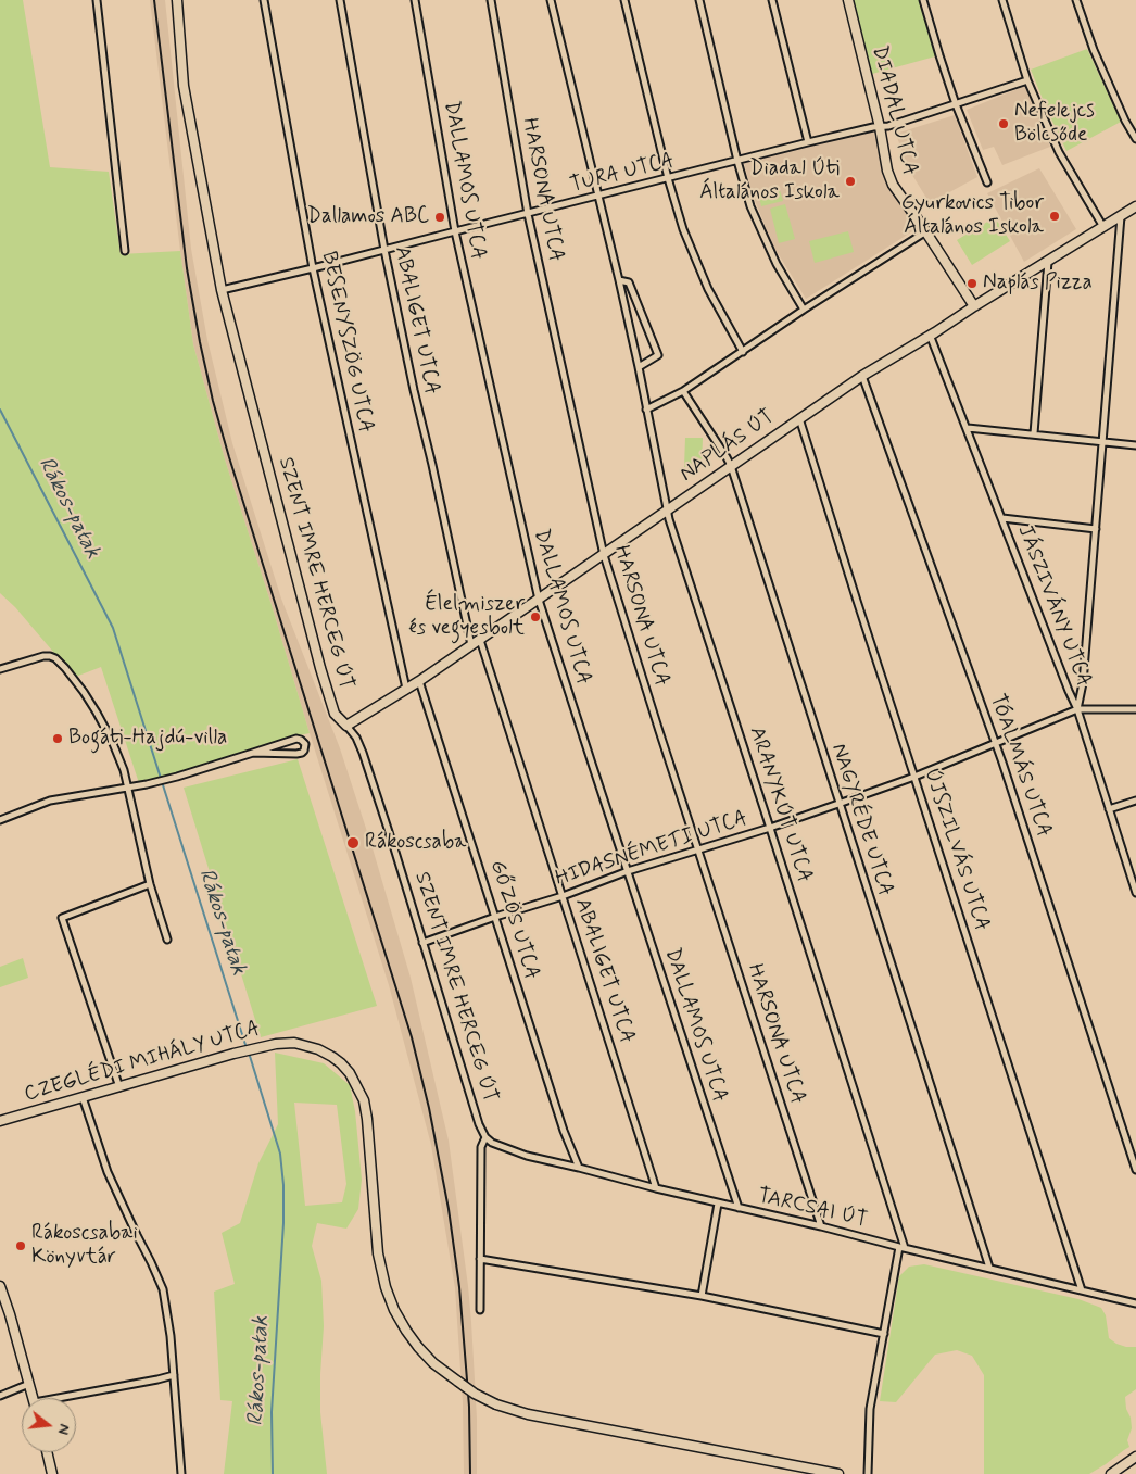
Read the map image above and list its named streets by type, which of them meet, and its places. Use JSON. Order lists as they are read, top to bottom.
{
  "streets": {
    "street": [
      "DIADAL UTCA",
      "TURA UTCA",
      "DALLAMOS UTCA",
      "HARSONA UTCA",
      "ABALIGET UTCA",
      "BESENYSZÖG UTCA",
      "NAPLÁS ÚT",
      "SZENT IMRE HERCEG ÚT",
      "JÁSZIVÁNY UTCA",
      "TÓALMÁS UTCA",
      "ARANYKÚT UTCA",
      "NAGYRÉDE UTCA",
      "HIDASNÉMETI UTCA",
      "ÚJSZILVÁS UTCA",
      "GŐZÖS UTCA",
      "CZEGLÉDI MIHÁLY UTCA",
      "TARCSAI ÚT"
    ]
  },
  "crossings": [
    ["DIADAL UTCA", "TURA UTCA"],
    ["DIADAL UTCA", "NAPLÁS ÚT"],
    ["TURA UTCA", "DALLAMOS UTCA"],
    ["TURA UTCA", "HARSONA UTCA"],
    ["TURA UTCA", "ABALIGET UTCA"],
    ["TURA UTCA", "BESENYSZÖG UTCA"],
    ["TURA UTCA", "SZENT IMRE HERCEG ÚT"],
    ["TURA UTCA", "ARANYKÚT UTCA"],
    ["DALLAMOS UTCA", "NAPLÁS ÚT"],
    ["DALLAMOS UTCA", "HIDASNÉMETI UTCA"],
    ["DALLAMOS UTCA", "TARCSAI ÚT"],
    ["HARSONA UTCA", "NAPLÁS ÚT"],
    ["HARSONA UTCA", "HIDASNÉMETI UTCA"],
    ["HARSONA UTCA", "TARCSAI ÚT"],
    ["ABALIGET UTCA", "NAPLÁS ÚT"],
    ["ABALIGET UTCA", "HIDASNÉMETI UTCA"],
    ["ABALIGET UTCA", "TARCSAI ÚT"],
    ["BESENYSZÖG UTCA", "NAPLÁS ÚT"],
    ["NAPLÁS ÚT", "SZENT IMRE HERCEG ÚT"],
    ["NAPLÁS ÚT", "JÁSZIVÁNY UTCA"],
    ["NAPLÁS ÚT", "TÓALMÁS UTCA"],
    ["NAPLÁS ÚT", "ARANYKÚT UTCA"],
    ["NAPLÁS ÚT", "NAGYRÉDE UTCA"],
    ["NAPLÁS ÚT", "ÚJSZILVÁS UTCA"],
    ["NAPLÁS ÚT", "GŐZÖS UTCA"],
    ["SZENT IMRE HERCEG ÚT", "HIDASNÉMETI UTCA"],
    ["SZENT IMRE HERCEG ÚT", "TARCSAI ÚT"],
    ["JÁSZIVÁNY UTCA", "HIDASNÉMETI UTCA"],
    ["TÓALMÁS UTCA", "HIDASNÉMETI UTCA"],
    ["ARANYKÚT UTCA", "HIDASNÉMETI UTCA"],
    ["ARANYKÚT UTCA", "TARCSAI ÚT"],
    ["NAGYRÉDE UTCA", "HIDASNÉMETI UTCA"],
    ["NAGYRÉDE UTCA", "TARCSAI ÚT"],
    ["HIDASNÉMETI UTCA", "ÚJSZILVÁS UTCA"],
    ["HIDASNÉMETI UTCA", "GŐZÖS UTCA"],
    ["ÚJSZILVÁS UTCA", "TARCSAI ÚT"],
    ["GŐZÖS UTCA", "TARCSAI ÚT"]
  ],
  "water": ["Rákos-patak"],
  "places": [
    "Nefelejcs Bölcsőde",
    "Diadal Úti Általános Iskola",
    "Gyurkovics Tibor Általános Iskola",
    "Dallamos ABC",
    "Naplás Pizza",
    "Élelmiszer és vegyesbolt",
    "Bogáti-Hajdú-villa",
    "Rákoscsaba",
    "Rákoscsabai Könyvtár"
  ],
  "north": "right"
}
